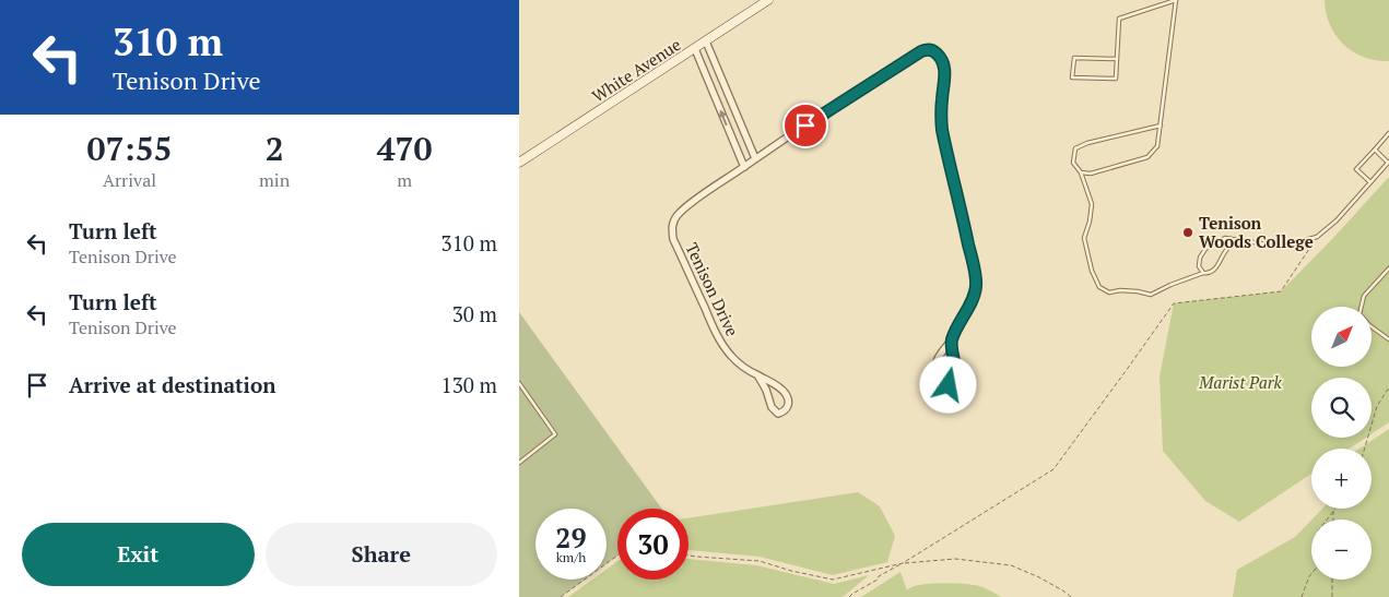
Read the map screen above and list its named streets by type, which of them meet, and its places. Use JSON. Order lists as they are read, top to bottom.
{
  "streets": {
    "main road": ["White Avenue"],
    "street": ["Tenison Drive"]
  },
  "parks": ["Marist Park"],
  "places": ["Tenison Woods College"],
  "north": "top right",
  "page": {
    "turn": ["310 m", "Tenison Drive"],
    "eta": [
      "07:55",
      "Arrival",
      "2",
      "min",
      "470",
      "m"
    ],
    "list": [
      {
        "name": "Turn left",
        "note": "Tenison Drive",
        "value": "310 m"
      },
      {
        "name": "Turn left",
        "note": "Tenison Drive",
        "value": "30 m"
      },
      {
        "name": "Arrive at destination",
        "value": "130 m"
      }
    ],
    "map_buttons": ["+", "−"],
    "speed": "29 km/h",
    "limit": "30",
    "buttons": ["Exit", "Share"]
  }
}
